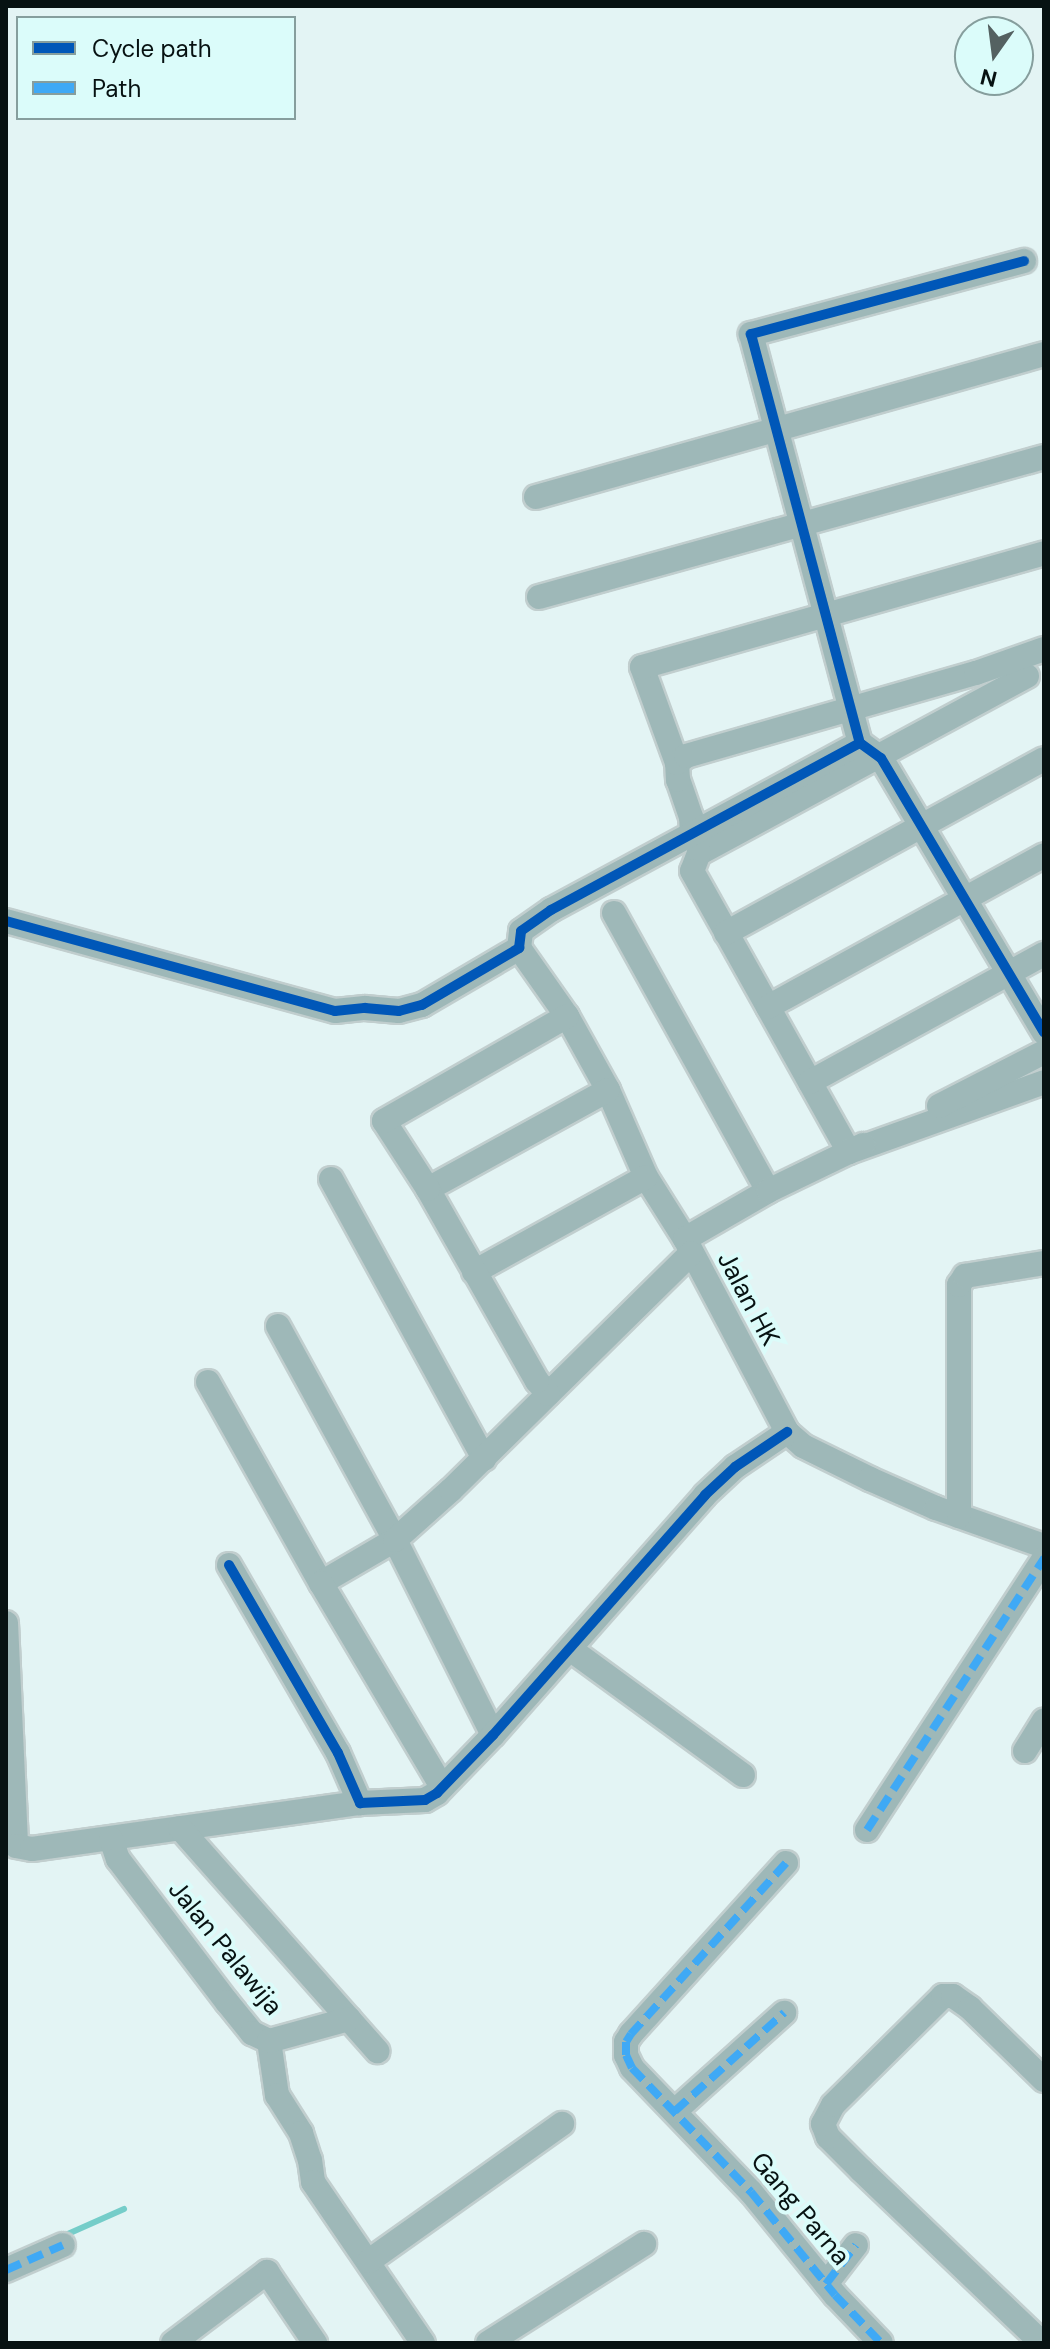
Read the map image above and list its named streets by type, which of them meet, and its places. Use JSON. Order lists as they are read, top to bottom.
{
  "streets": {
    "street": ["Jalan HK", "Jalan Palawija", "Gang Parna"]
  },
  "legend": ["Cycle path", "Path"],
  "north": "bottom"
}
